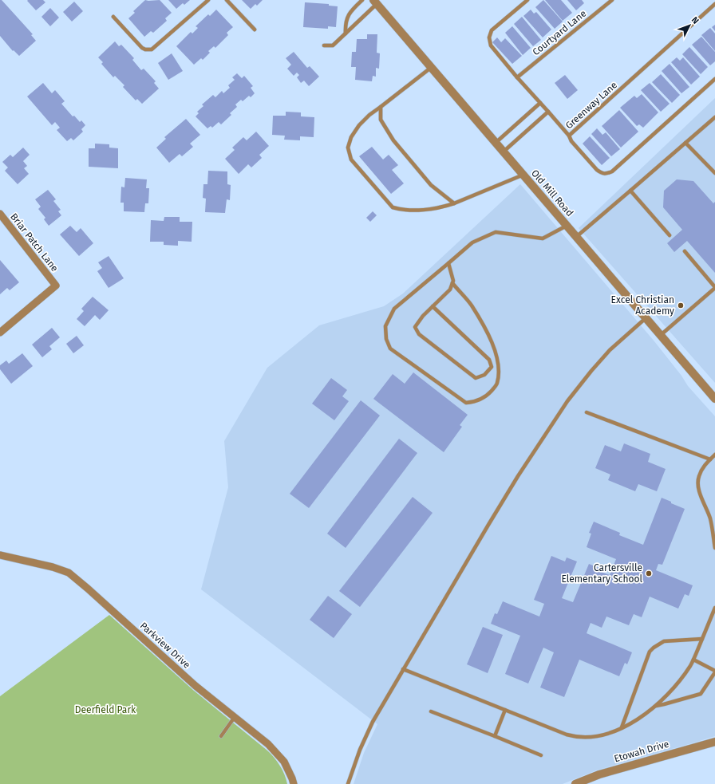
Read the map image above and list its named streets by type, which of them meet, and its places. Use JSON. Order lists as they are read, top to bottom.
{
  "streets": {
    "street": [
      "Old Mill Road",
      "Briar Patch Lane",
      "Parkview Drive",
      "Etowah Drive"
    ],
    "lane": ["Courtyard Lane", "Greenway Lane"]
  },
  "parks": ["Deerfield Park"],
  "places": ["Excel Christian Academy", "Cartersville Elementary School"],
  "north": "top right"
}
